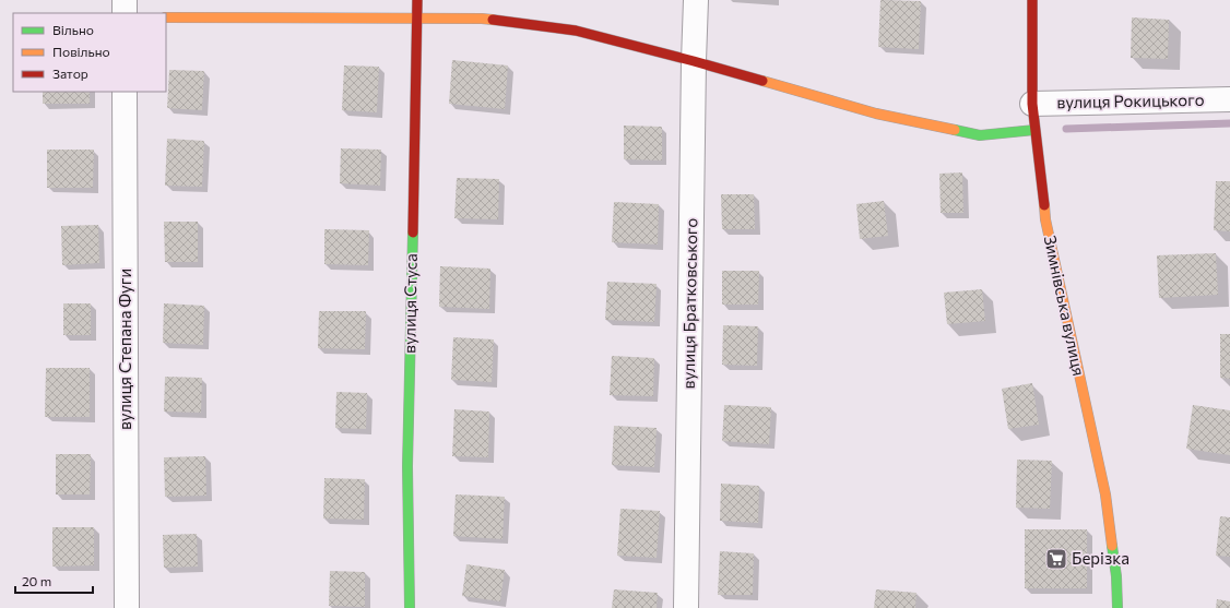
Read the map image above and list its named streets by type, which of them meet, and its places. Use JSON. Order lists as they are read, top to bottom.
{
  "streets": {
    "street": [
      "вулиця Рокицького",
      "вулиця Стуса",
      "вулиця Братковського",
      "Зимнівська вулиця",
      "вулиця Степана Фуги"
    ]
  },
  "crossings": [
    ["вулиця Рокицького", "Зимнівська вулиця"]
  ],
  "places": {
    "supermarket": ["Берізка"]
  },
  "legend": ["Вільно", "Повільно", "Затор"],
  "scale_bar": "20 m"
}
